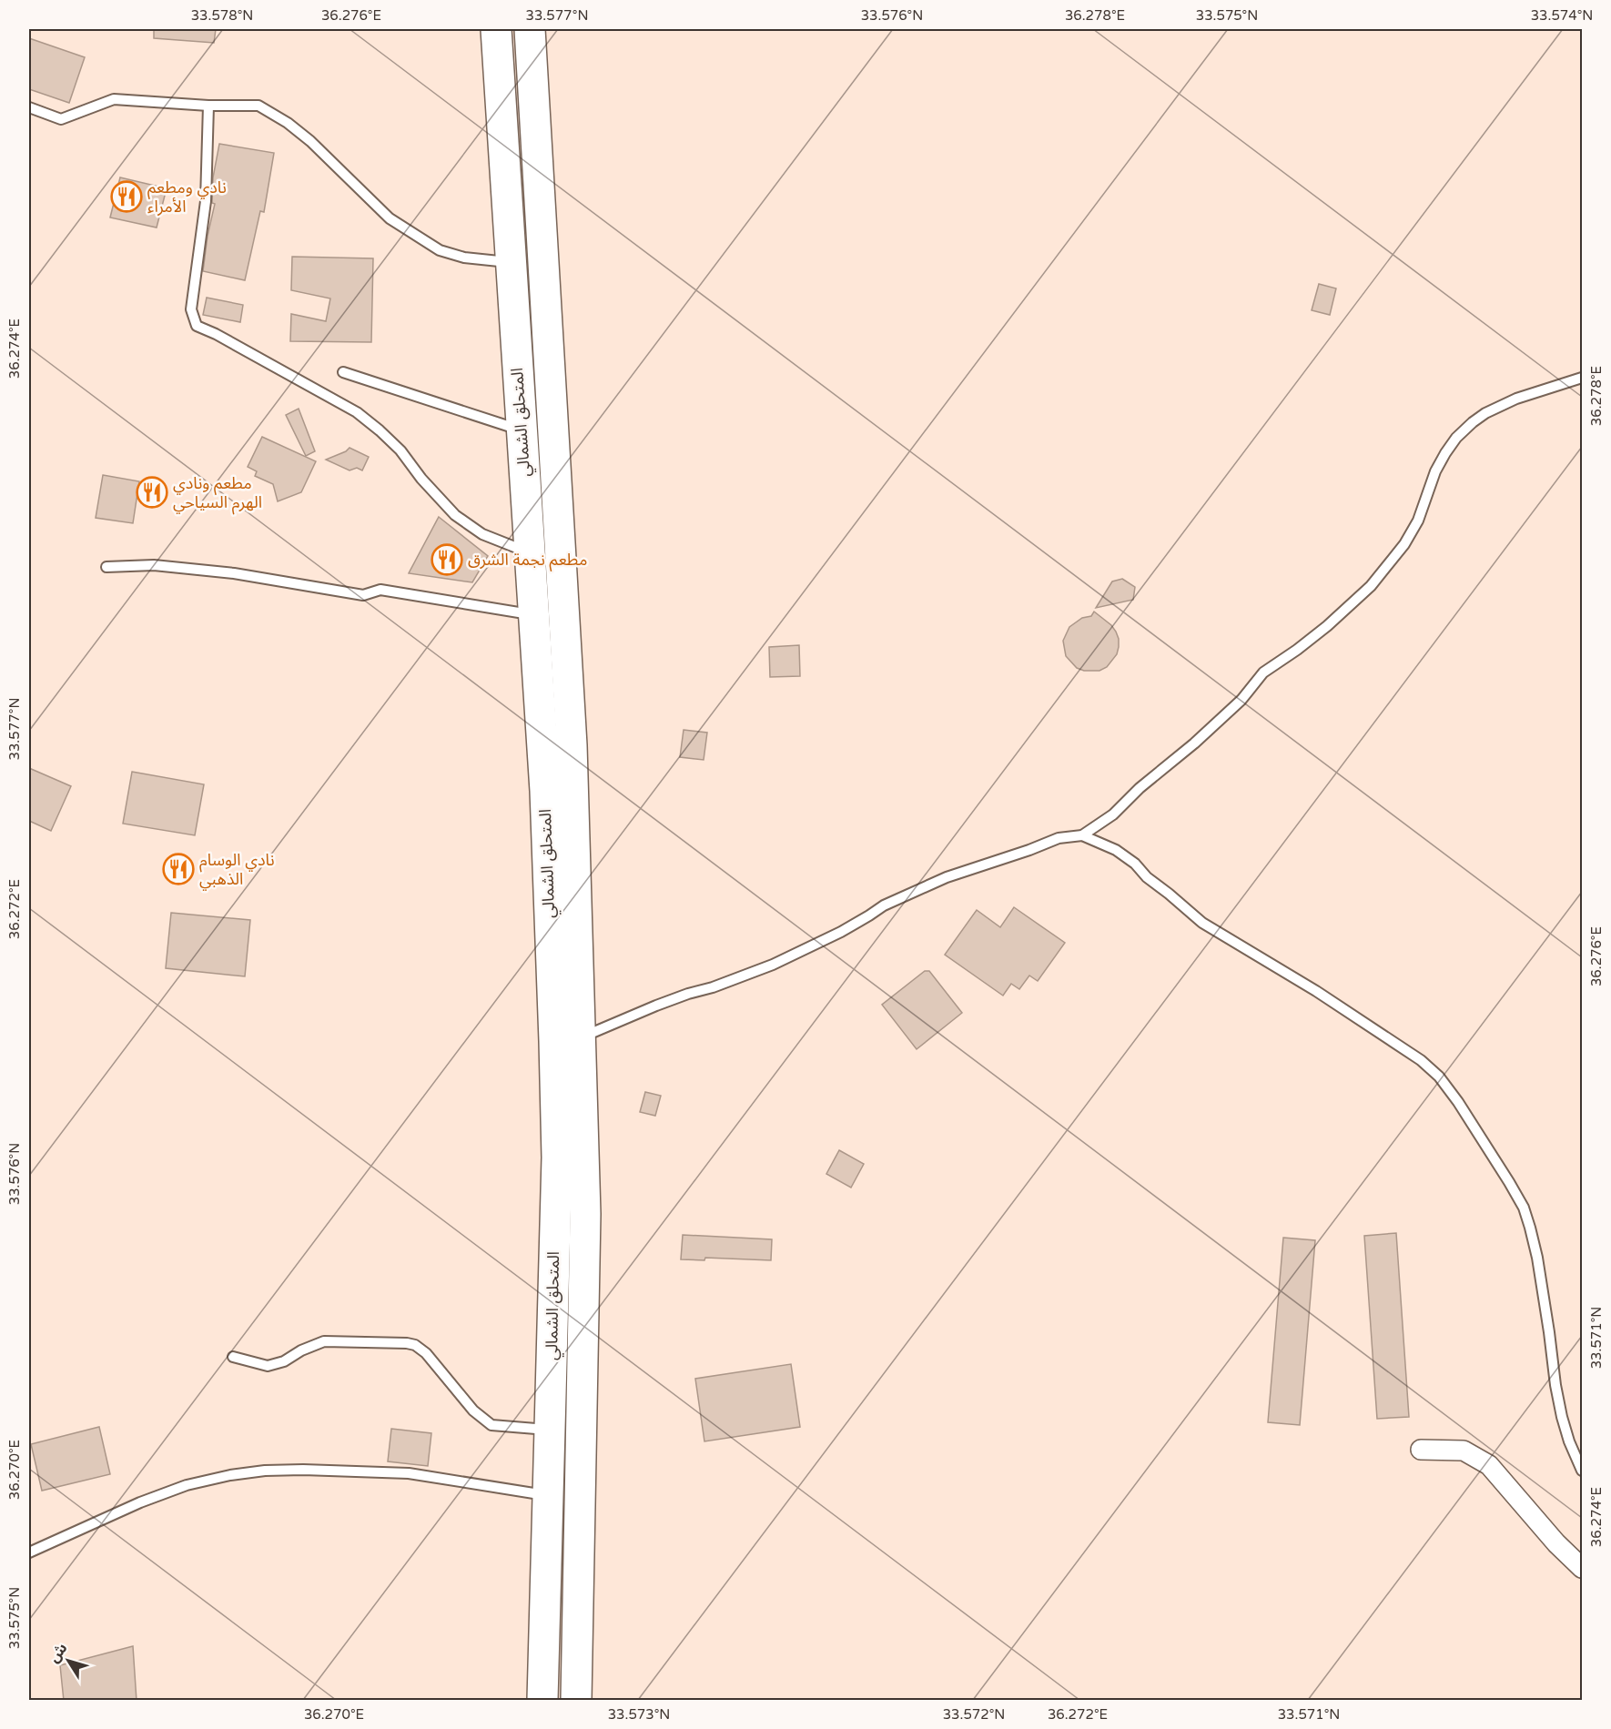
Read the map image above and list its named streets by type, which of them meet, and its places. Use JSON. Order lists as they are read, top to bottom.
{
  "streets": {
    "highway": ["المتحلق الشمالي"]
  },
  "places": {
    "restaurant": [
      "نادي ومطعم الأمراء",
      "مطعم ونادي الهرم السياحي",
      "مطعم نجمة الشرق",
      "نادي الوسام الذهبي"
    ]
  },
  "north": "top left",
  "coordinates": [
    "33.578°N",
    "36.276°E",
    "33.577°N",
    "33.576°N",
    "36.278°E",
    "33.575°N",
    "33.574°N",
    "36.274°E",
    "36.272°E",
    "33.571°N",
    "36.270°E",
    "33.573°N",
    "33.572°N"
  ]
}
